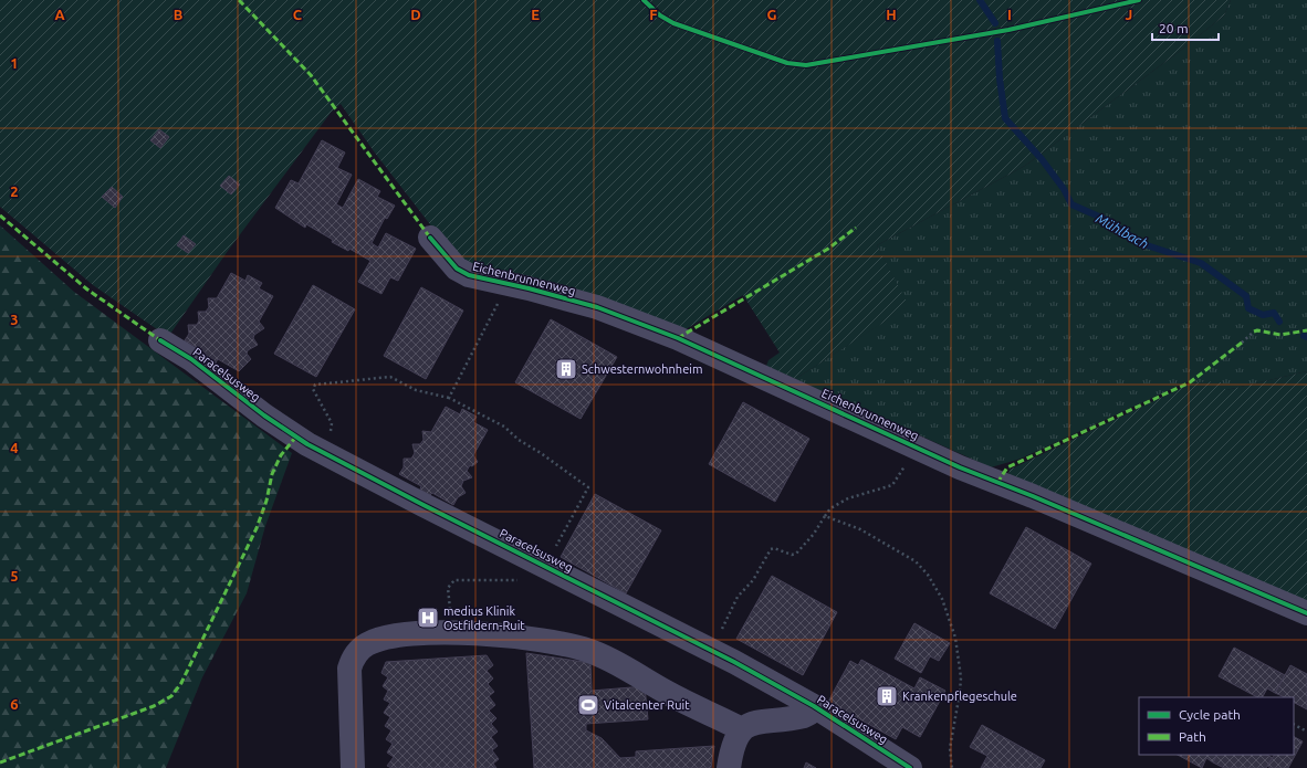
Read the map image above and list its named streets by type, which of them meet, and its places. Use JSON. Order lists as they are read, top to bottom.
{
  "streets": {
    "street": ["Eichenbrunnenweg", "Paracelsusweg"]
  },
  "water": ["Mühlbach"],
  "places": {
    "building": ["Schwesternwohnheim", "Krankenpflegeschule"],
    "hospital": ["medius Klinik Ostfildern-Ruit"],
    "sports": ["Vitalcenter Ruit"]
  },
  "legend": ["Cycle path", "Path"],
  "scale_bar": "20 m",
  "grid": {
    "columns": [
      "A",
      "B",
      "C",
      "D",
      "E",
      "F",
      "G",
      "H",
      "I",
      "J"
    ],
    "rows": [
      "1",
      "2",
      "3",
      "4",
      "5",
      "6"
    ]
  }
}
